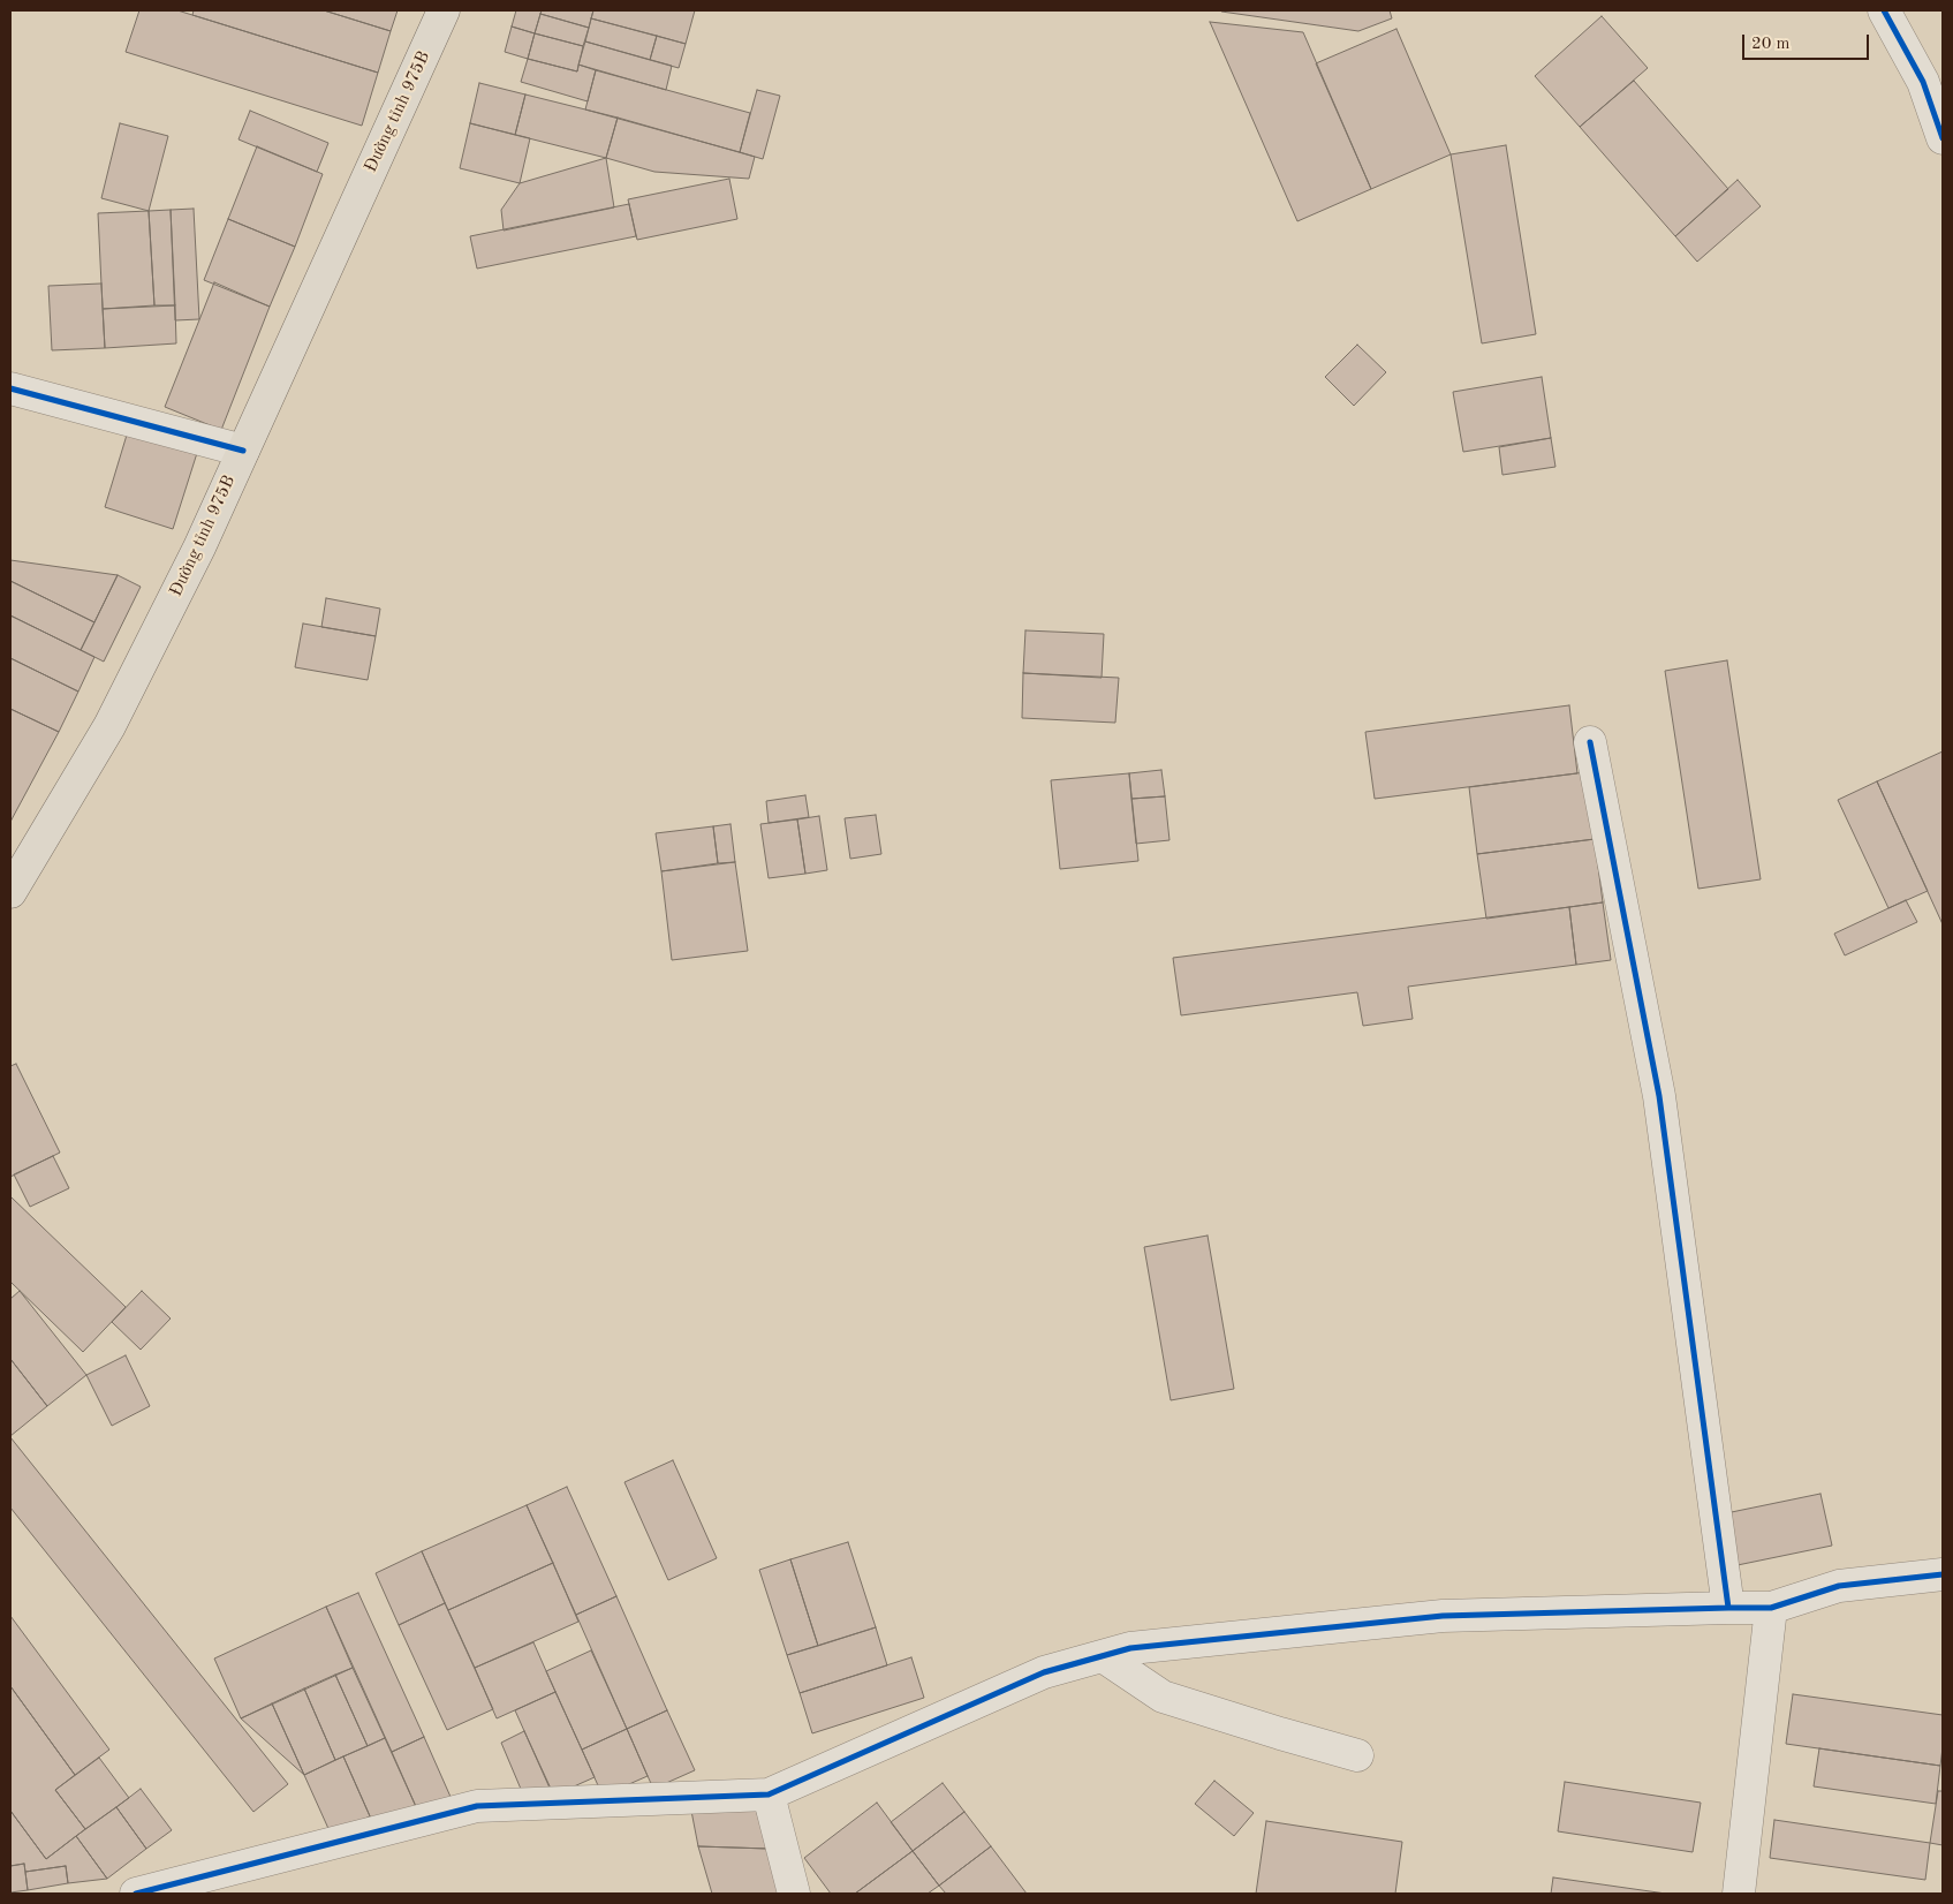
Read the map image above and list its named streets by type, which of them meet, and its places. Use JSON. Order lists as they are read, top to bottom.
{
  "streets": {
    "main road": ["Đường tỉnh 975B"]
  },
  "scale_bar": "20 m"
}
